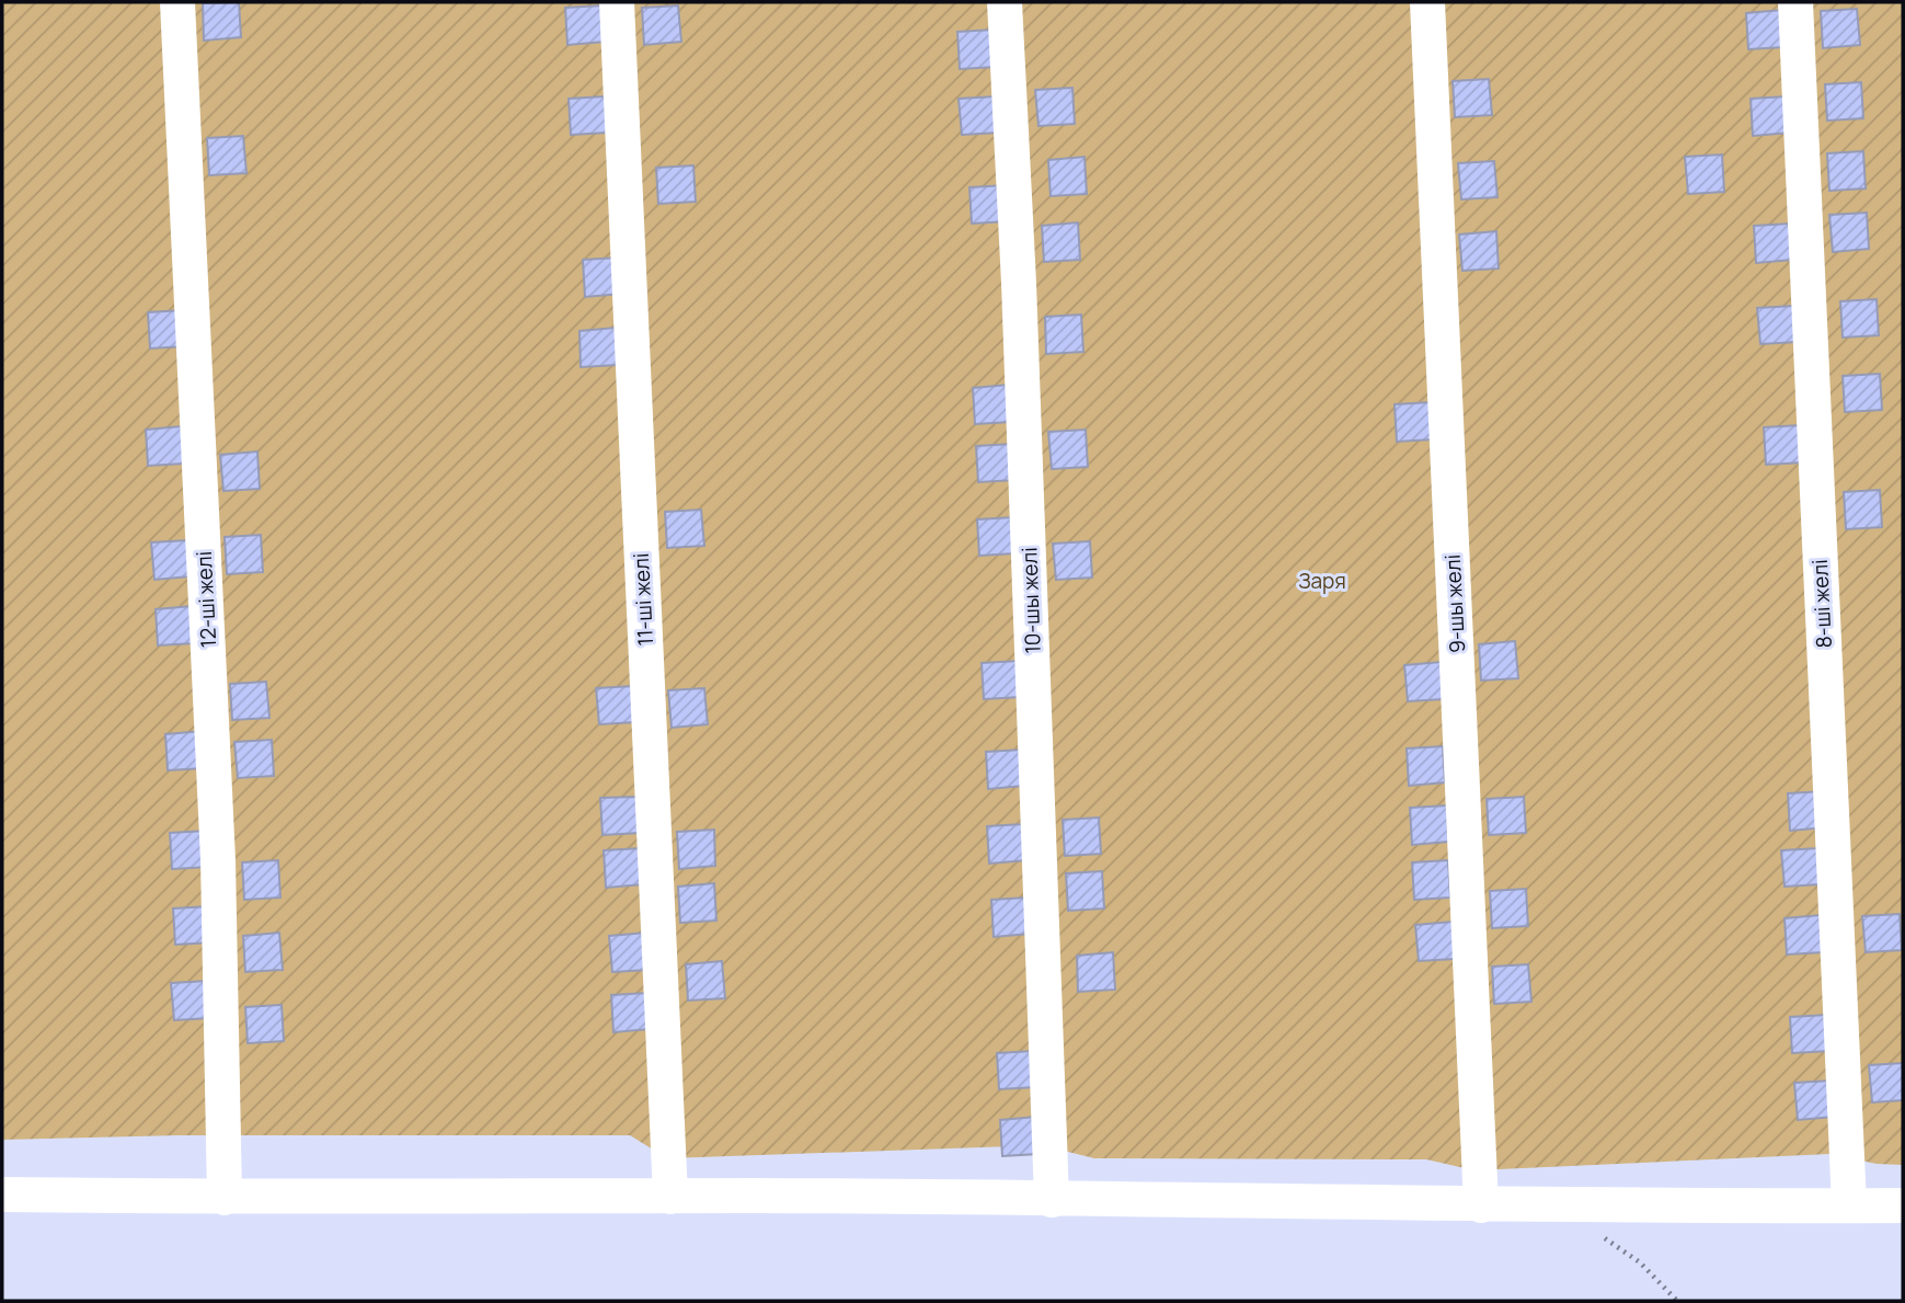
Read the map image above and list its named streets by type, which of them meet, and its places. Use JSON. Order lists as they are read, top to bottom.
{
  "streets": {
    "street": [
      "12-ші желі",
      "11-ші желі",
      "10-шы желі",
      "9-шы желі",
      "8-ші желі"
    ]
  },
  "parks": ["Заря"]
}
